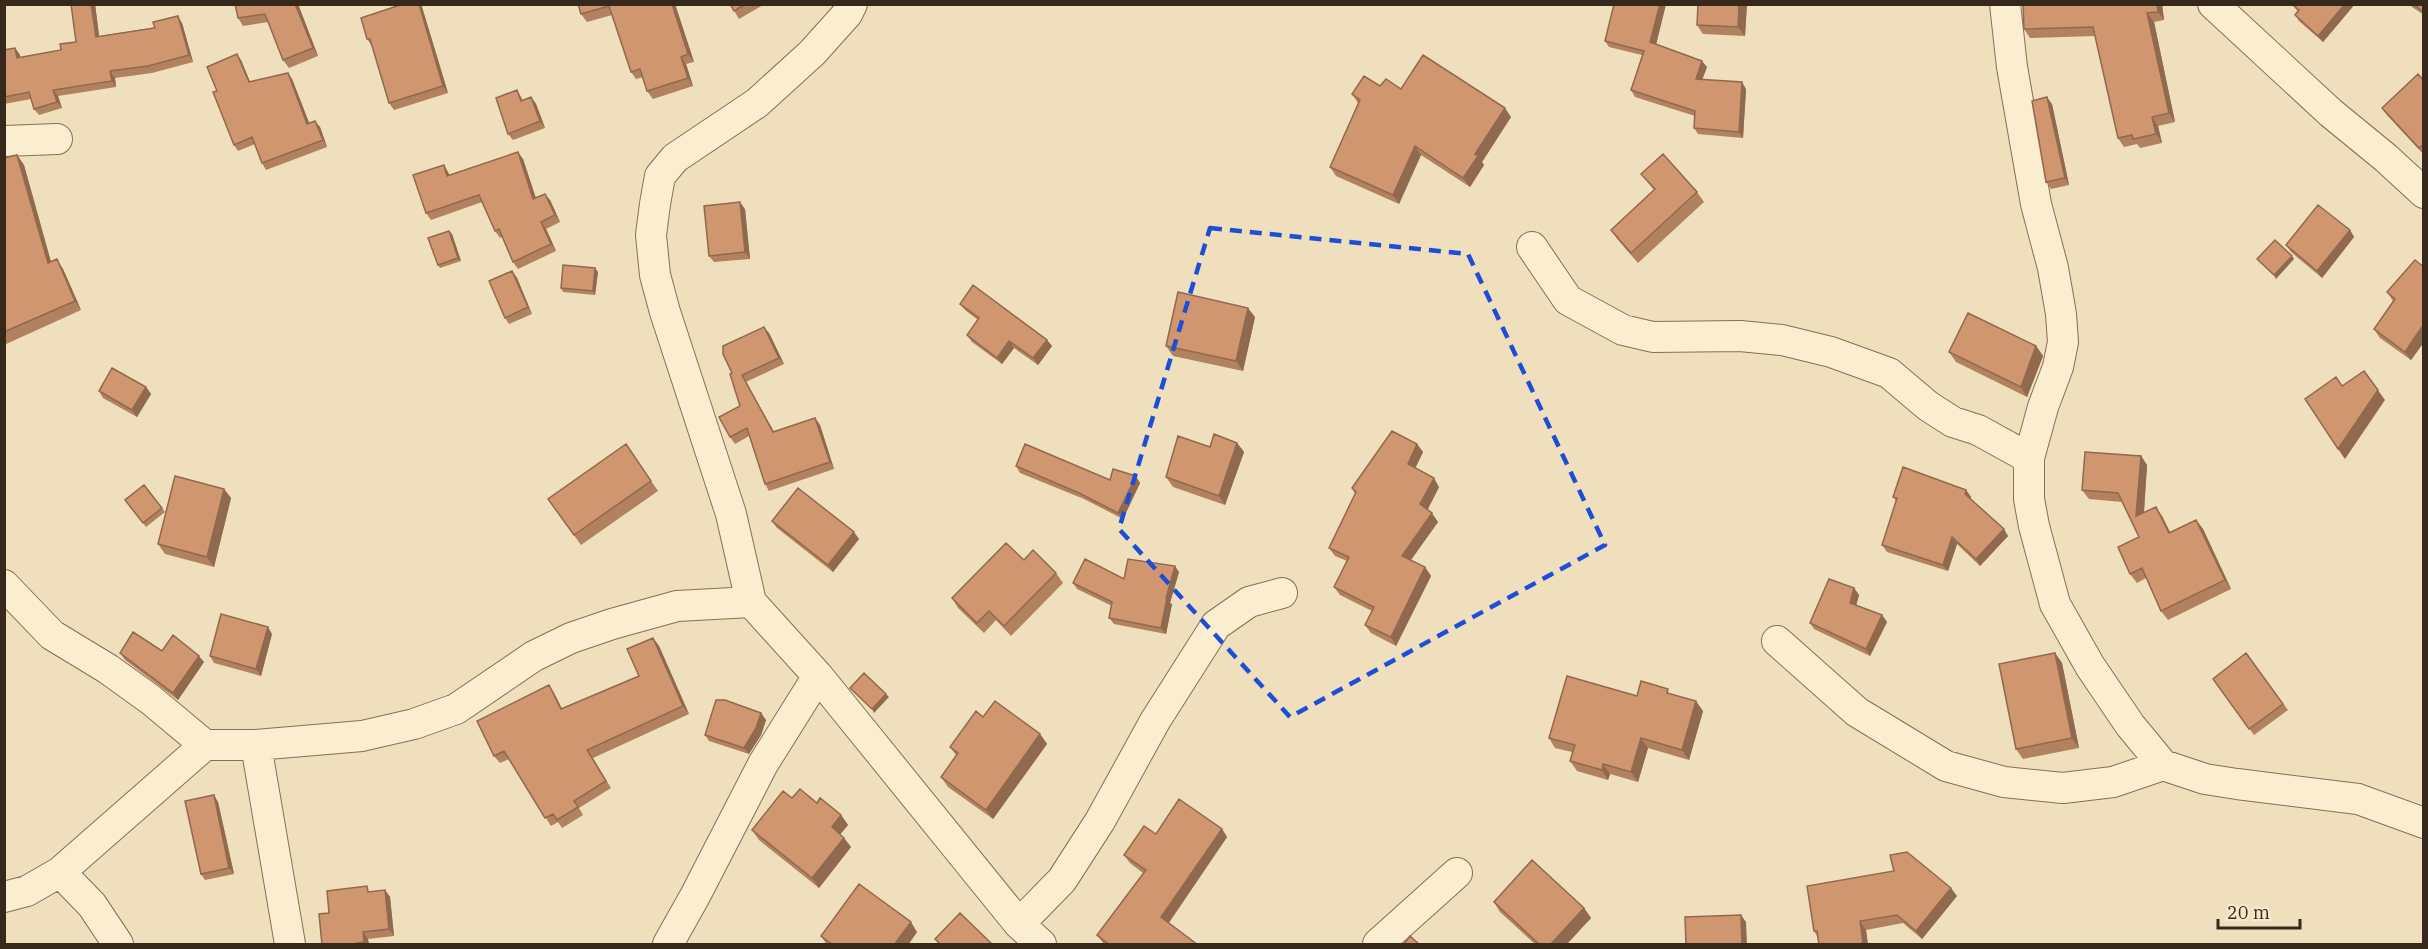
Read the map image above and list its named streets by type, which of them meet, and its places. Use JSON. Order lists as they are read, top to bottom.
{
  "scale_bar": "20 m"
}
